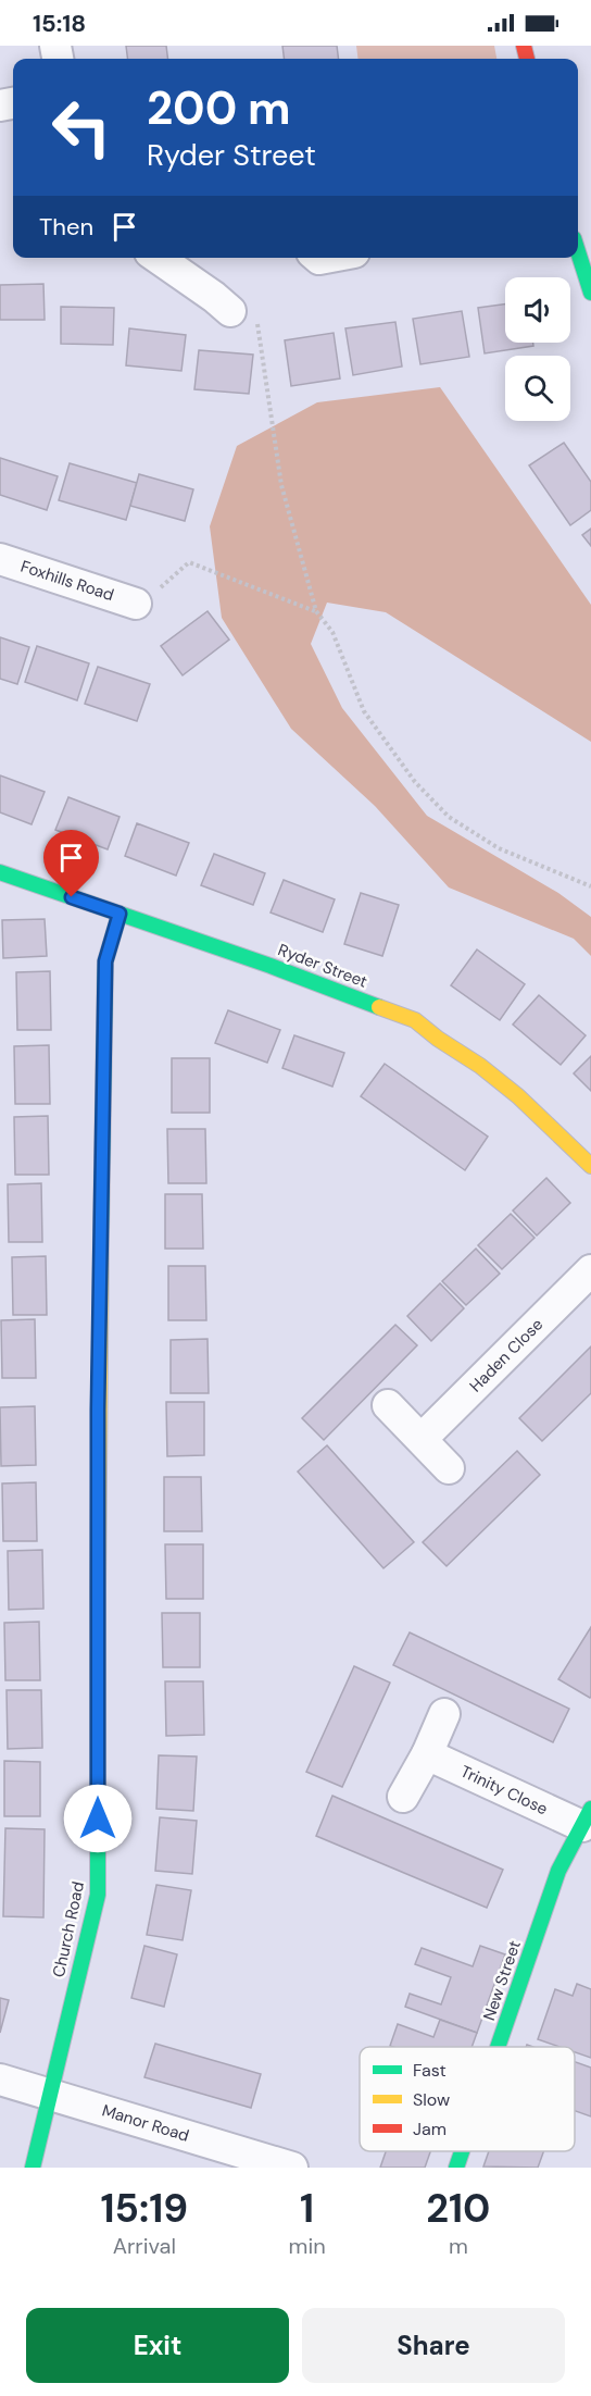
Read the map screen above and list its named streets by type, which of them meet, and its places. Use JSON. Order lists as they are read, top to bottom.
{
  "streets": {
    "street": [
      "Foxhills Road",
      "Ryder Street",
      "Haden Close",
      "Trinity Close",
      "Church Road",
      "New Street",
      "Manor Road"
    ]
  },
  "crossings": [
    ["Ryder Street", "Church Road"],
    ["Trinity Close", "New Street"],
    ["Church Road", "Manor Road"]
  ],
  "legend": ["Fast", "Slow", "Jam"],
  "page": {
    "status": "15:18",
    "turn": ["200 m", "Ryder Street"],
    "then": "Then",
    "eta": [
      "15:19",
      "Arrival",
      "1",
      "min",
      "210",
      "m"
    ],
    "buttons": ["Exit", "Share"]
  }
}
